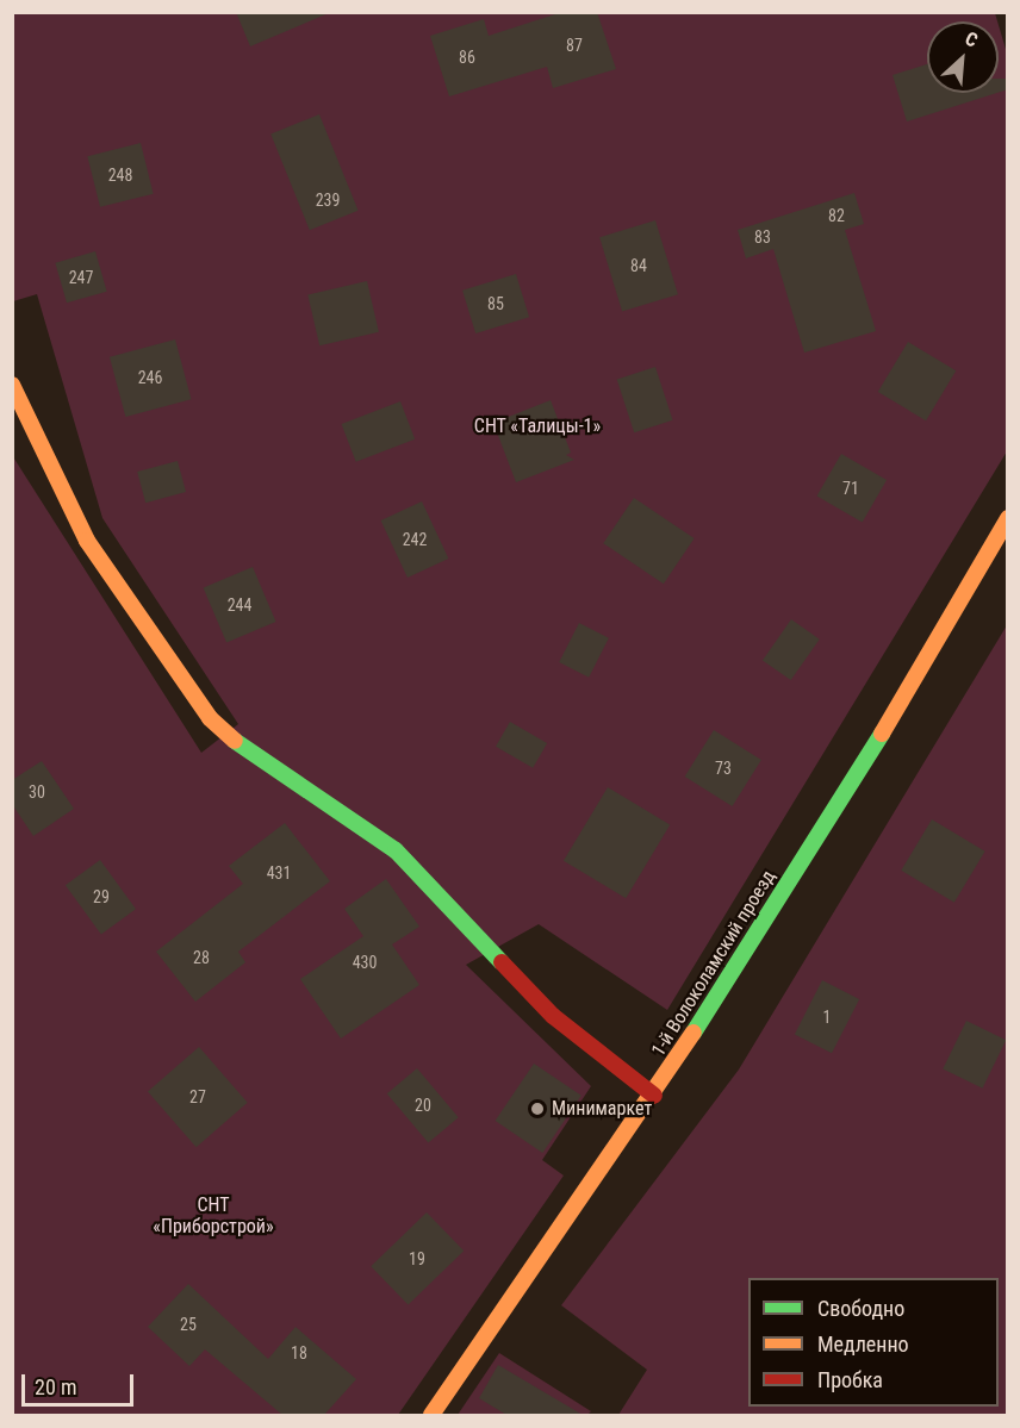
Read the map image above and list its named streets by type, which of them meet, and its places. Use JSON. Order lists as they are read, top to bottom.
{
  "streets": {
    "street": ["1-й Волоколамский проезд"]
  },
  "parks": ["СНТ «Талицы-1»", "СНТ «Приборстрой»"],
  "places": ["Минимаркет"],
  "house_numbers": [
    "87",
    "86",
    "248",
    "239",
    "82",
    "83",
    "84",
    "247",
    "85",
    "246",
    "71",
    "242",
    "244",
    "73",
    "30",
    "431",
    "29",
    "28",
    "430",
    "1",
    "27",
    "20",
    "19",
    "25",
    "18"
  ],
  "legend": ["Свободно", "Медленно", "Пробка"],
  "scale_bar": "20 m",
  "north": "top right"
}
